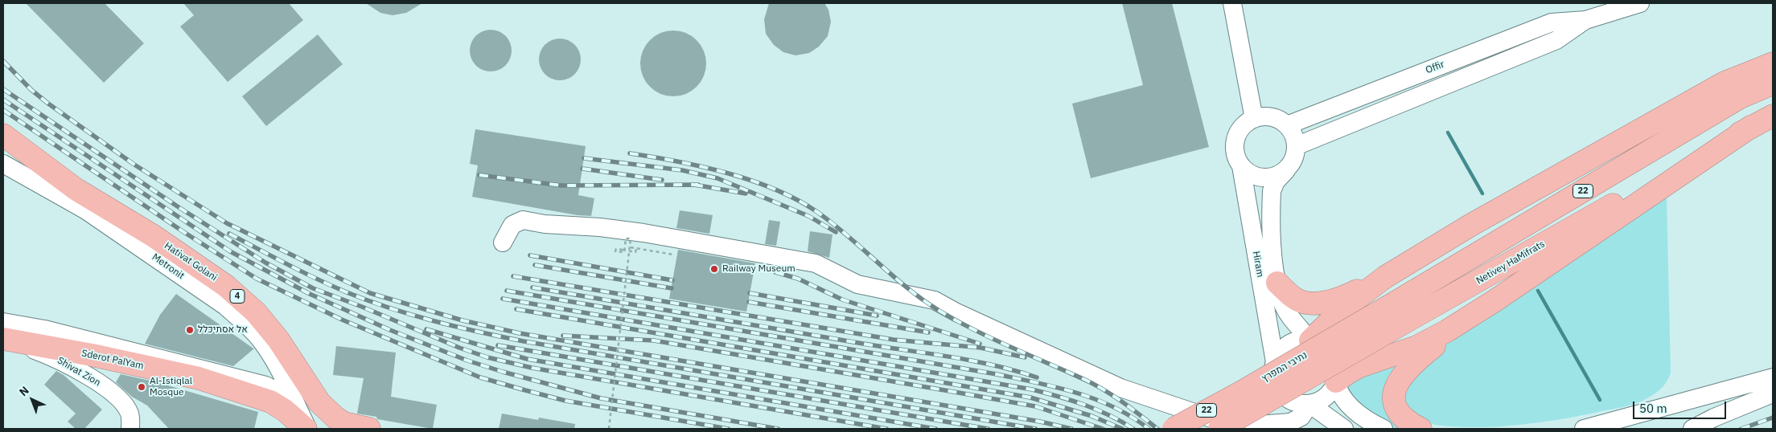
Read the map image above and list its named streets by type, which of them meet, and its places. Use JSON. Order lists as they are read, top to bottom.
{
  "streets": {
    "highway": [
      "22",
      "Hativat Golani",
      "Netivey HaMifrats",
      "4",
      "Sderot PalYam",
      "נתיבי המפרץ"
    ],
    "street": [
      "Offir",
      "Hiram",
      "Metronit",
      "Shivat Zion"
    ]
  },
  "crossings": [
    ["Offir", "Hiram"],
    ["Metronit", "Sderot PalYam"],
    ["Sderot PalYam", "Shivat Zion"]
  ],
  "places": ["Railway Museum", "אל אסתיכלל", "Al-Istiqlal Mosque"],
  "scale_bar": "50 m",
  "north": "top left"
}
